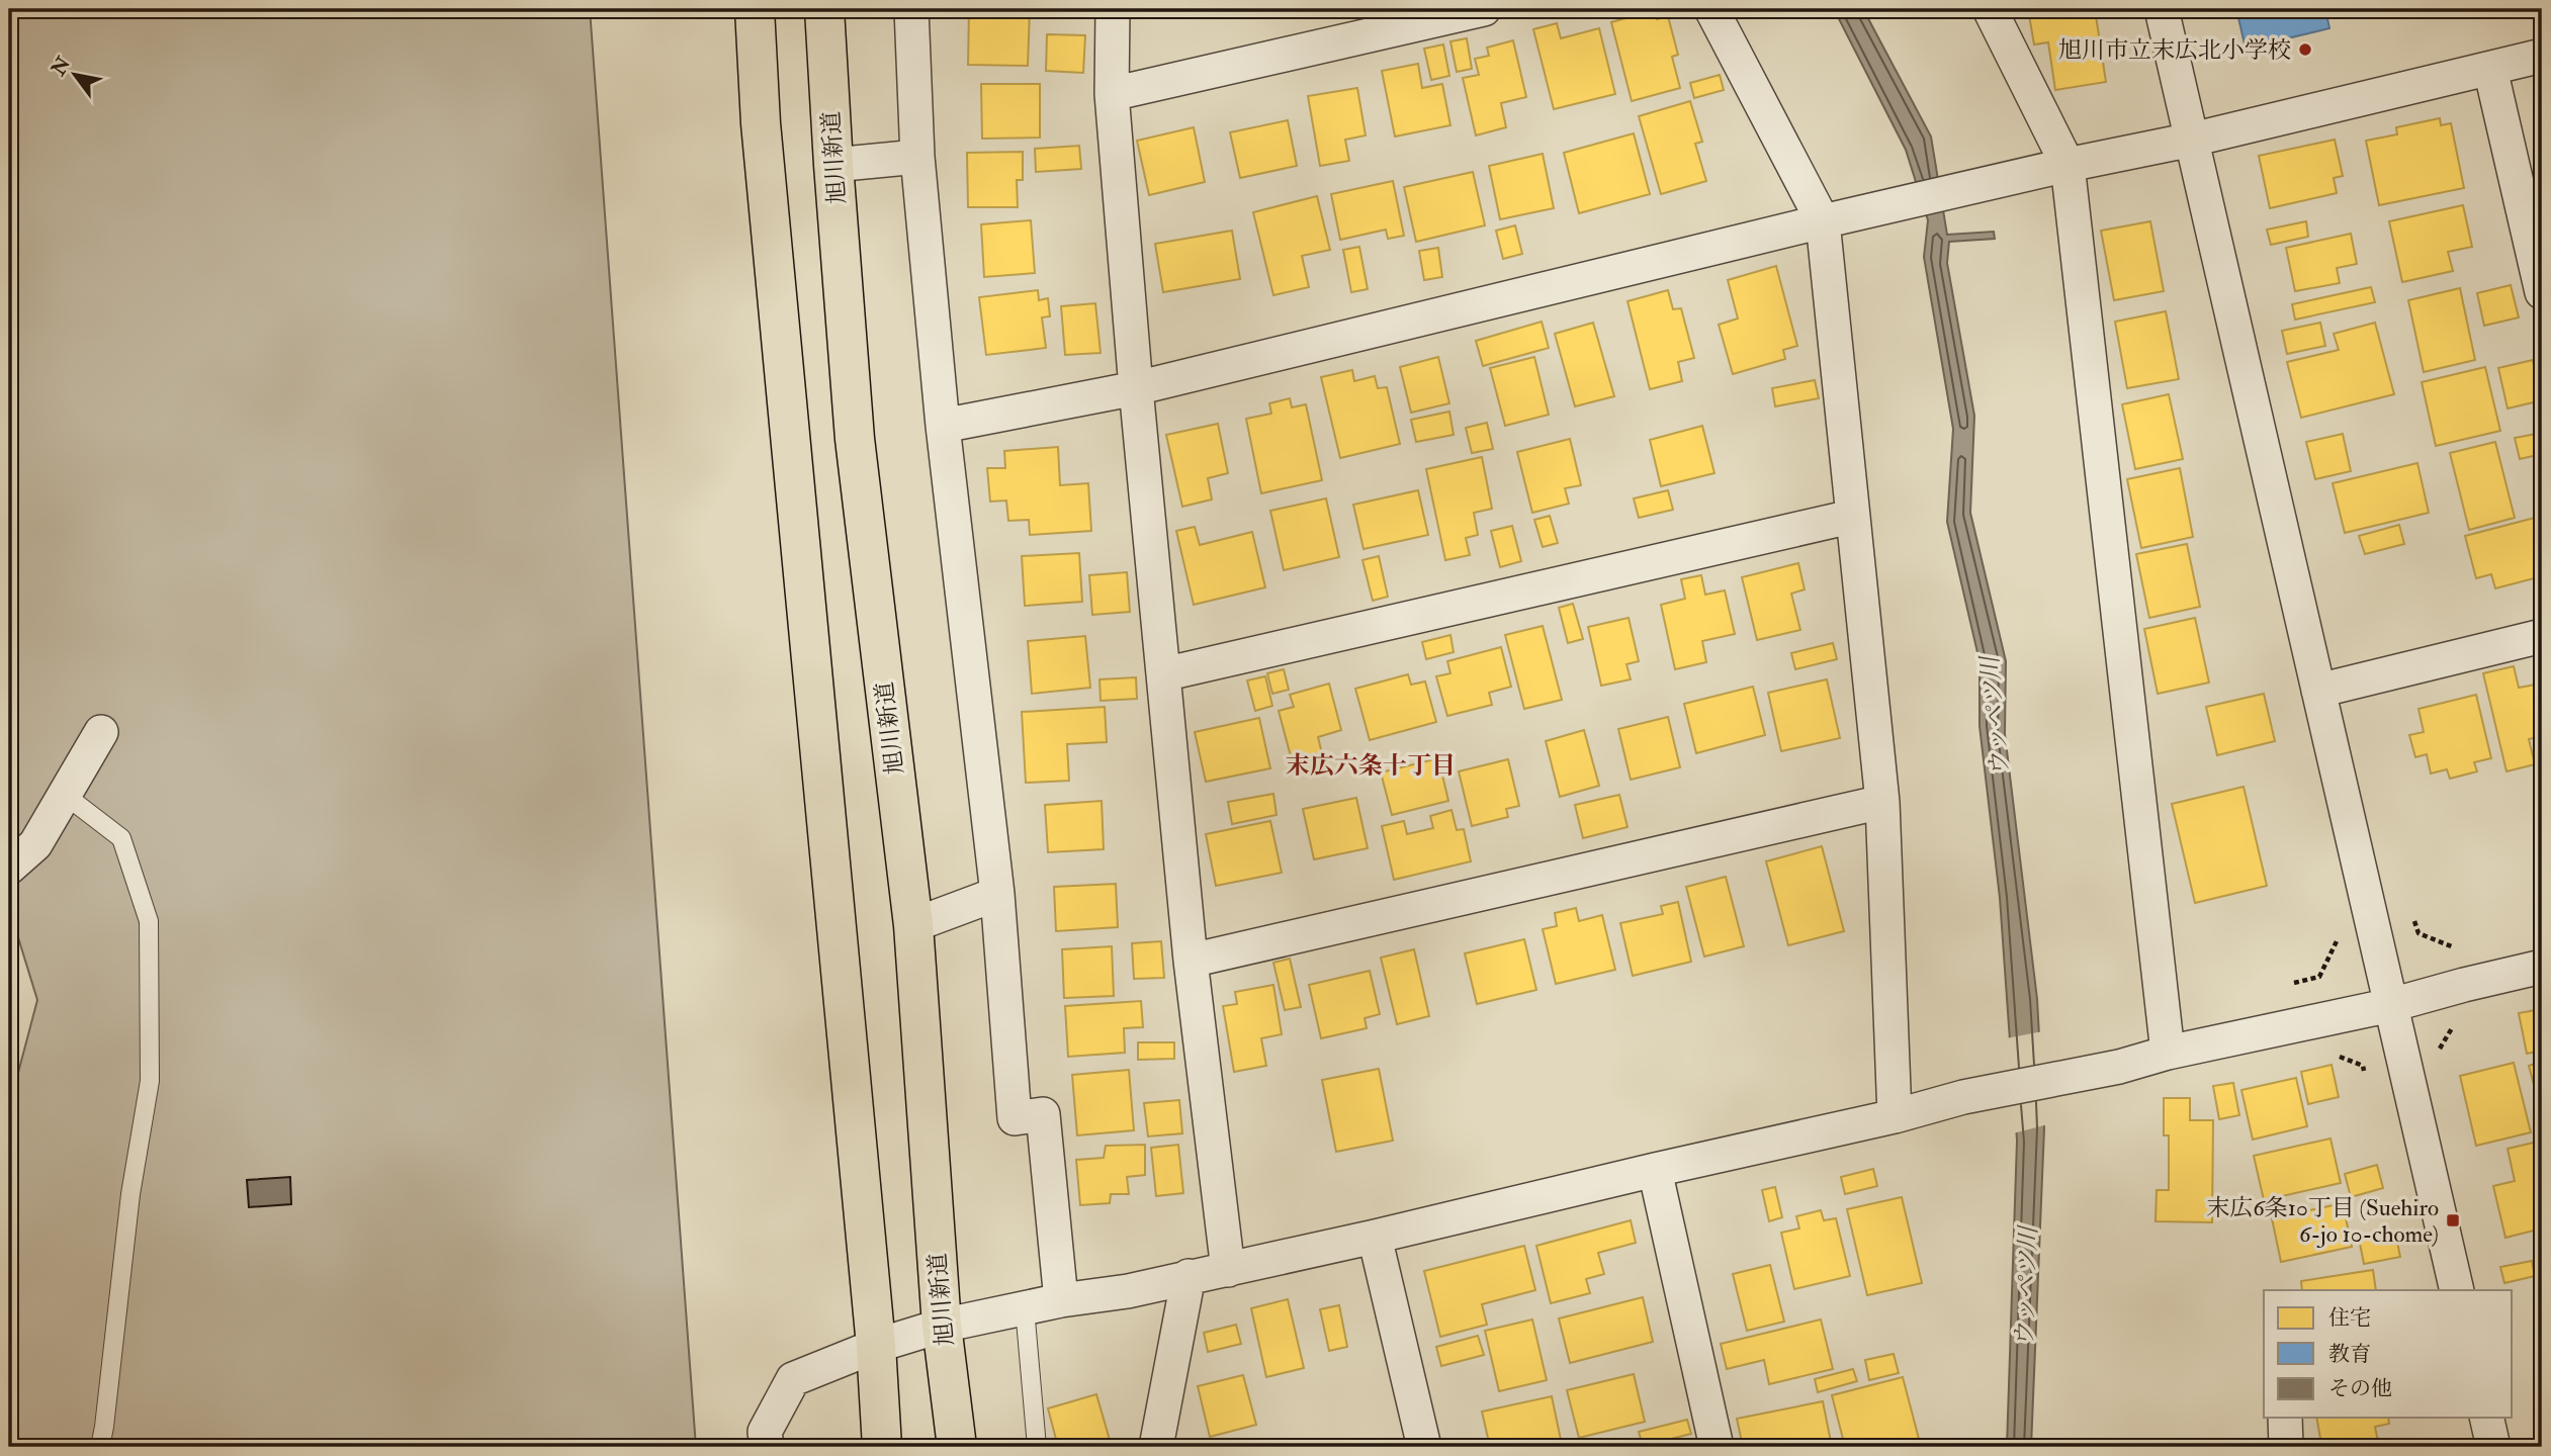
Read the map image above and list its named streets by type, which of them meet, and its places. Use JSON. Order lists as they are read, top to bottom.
{
  "streets": {
    "highway": ["旭川新道"]
  },
  "districts": ["末広六条十丁目"],
  "water": ["ウッペツ川"],
  "places": {
    "other": ["旭川市立末広北小学校"],
    "transit": ["末広6条10丁目 (Suehiro 6-jo 10-chome)"]
  },
  "legend": ["住宅", "教育", "その他"],
  "north": "top left"
}
